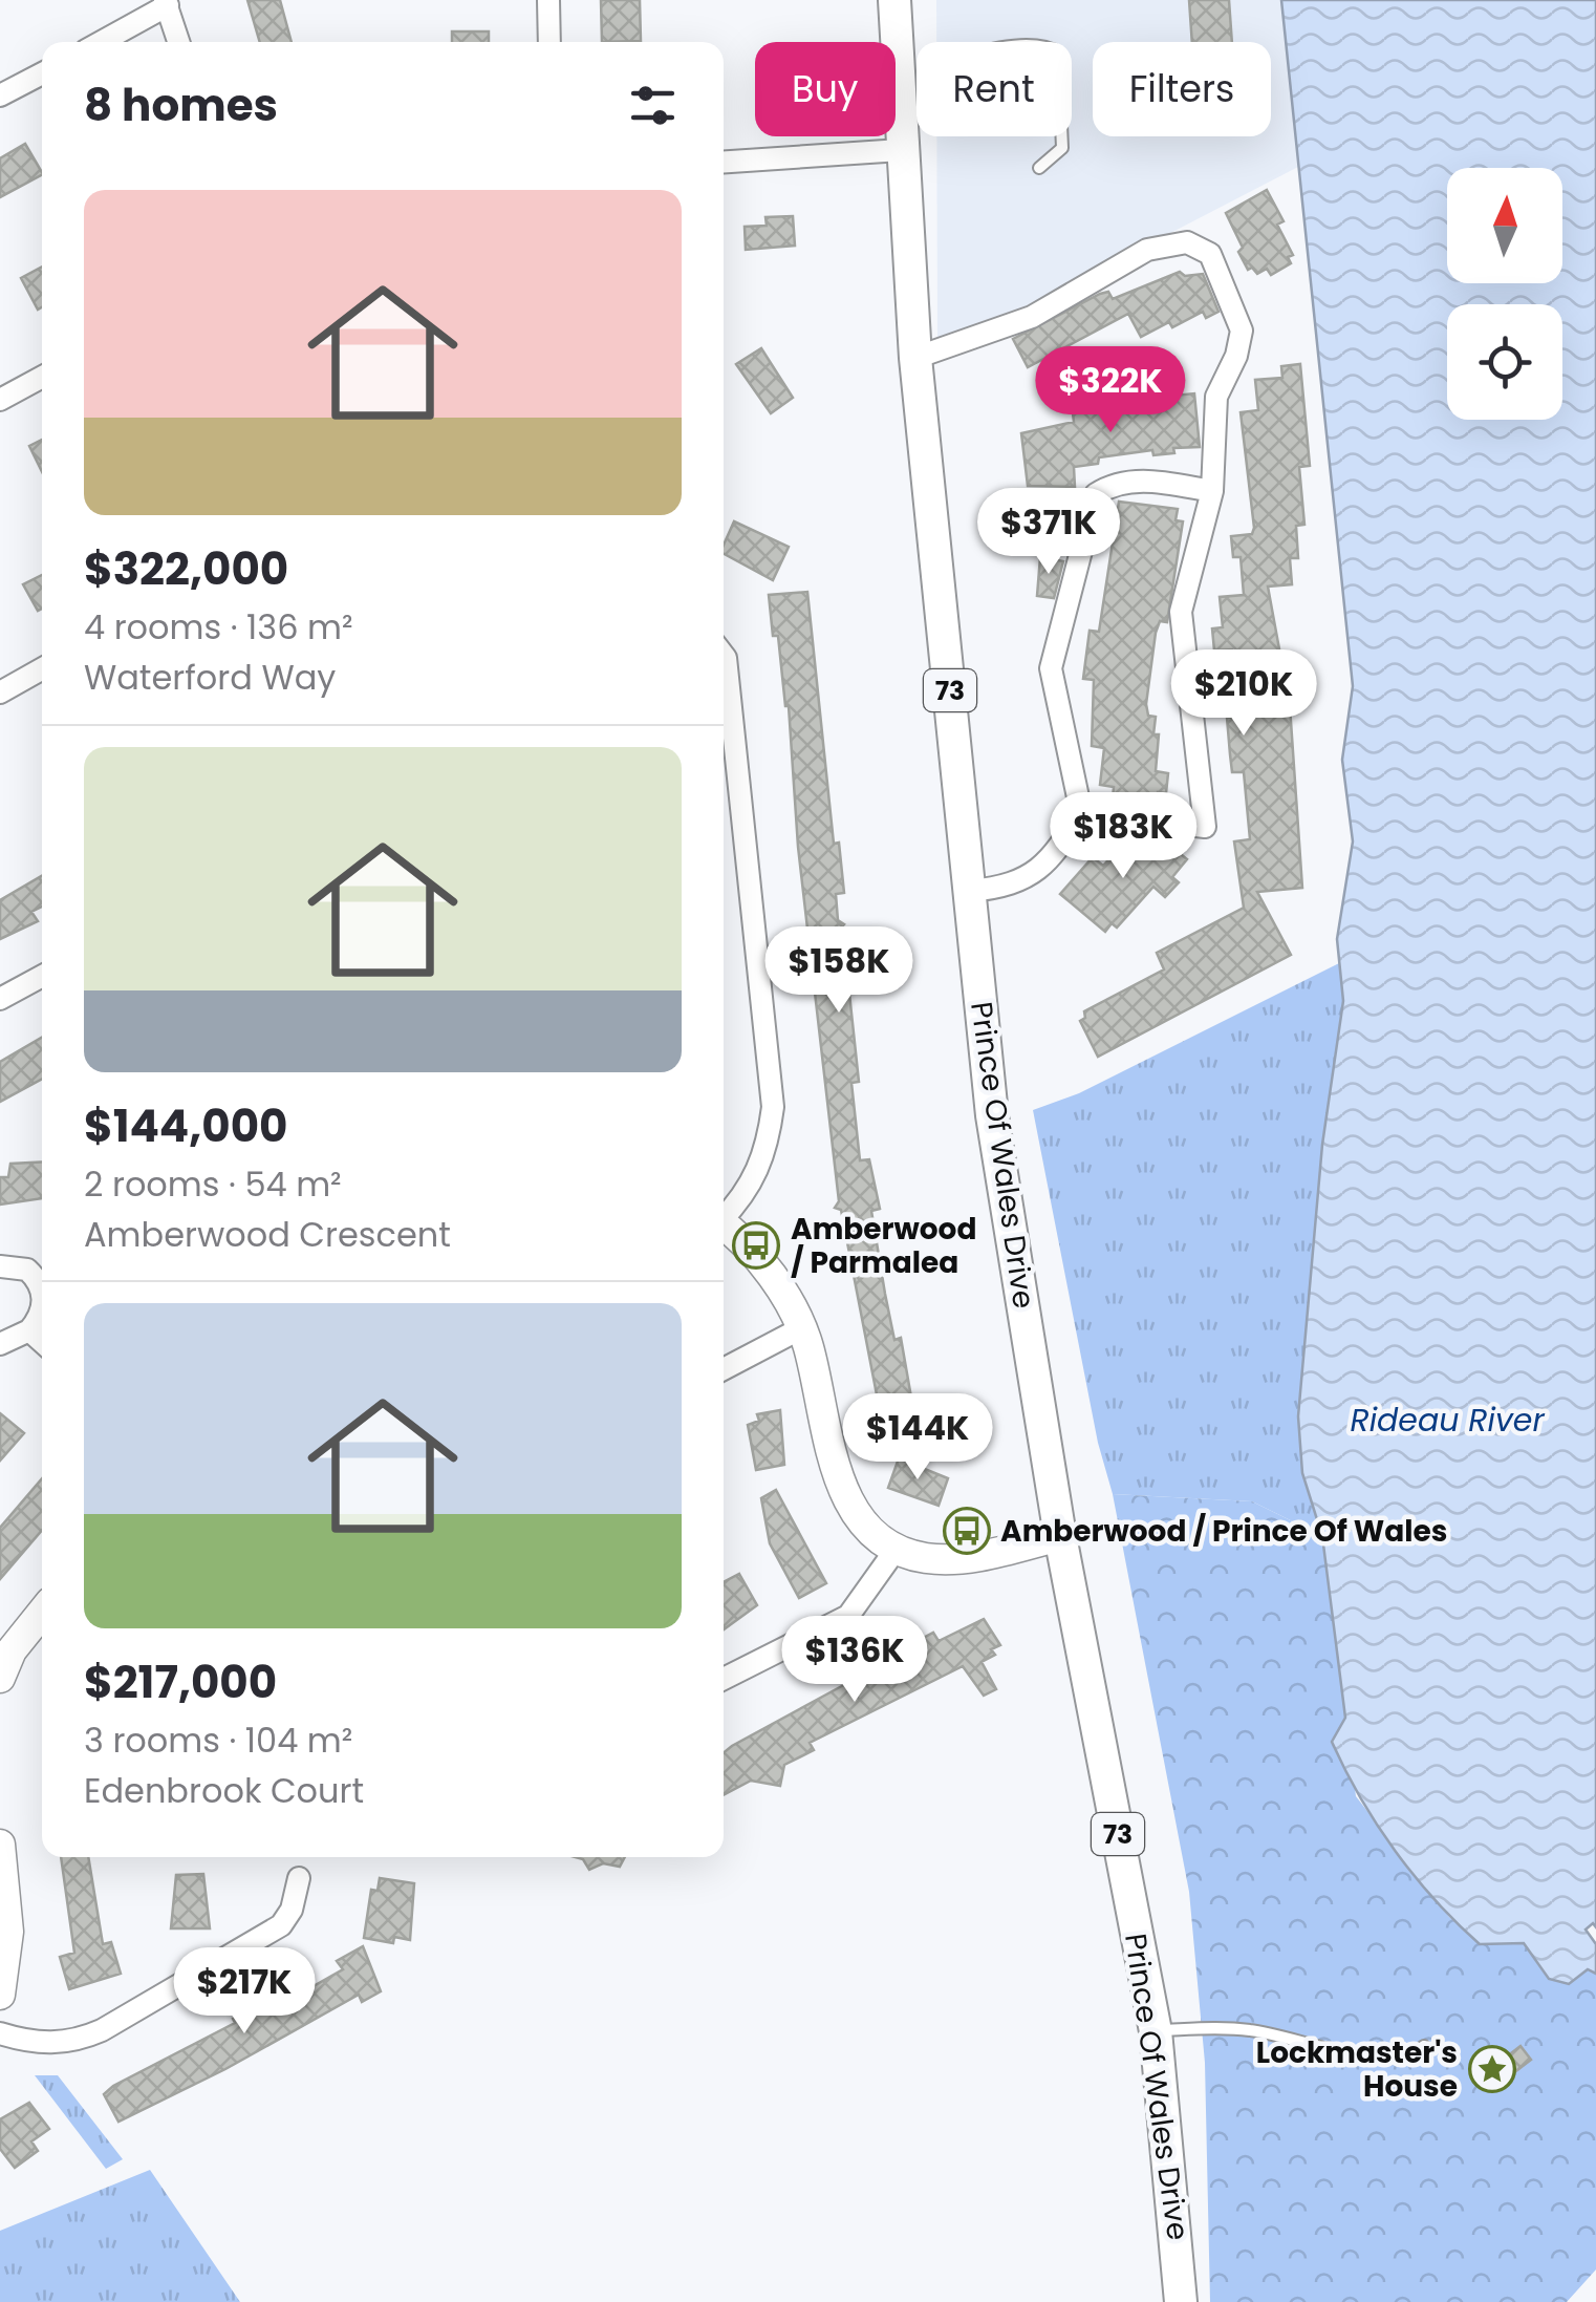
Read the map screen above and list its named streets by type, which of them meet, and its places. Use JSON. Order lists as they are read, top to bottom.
{
  "streets": {
    "main road": ["73", "Prince Of Wales Drive"]
  },
  "water": ["Rideau River"],
  "places": {
    "bus stop": ["Amberwood / Parmalea", "Amberwood / Prince Of Wales"],
    "place": ["Lockmaster's House"]
  },
  "north": "top",
  "page": {
    "chip": ["Buy", "Rent", "Filters"],
    "heading": "8 homes",
    "list": [
      {
        "name": "$322,000",
        "note": "4 rooms · 136 m² · Waterford Way"
      },
      {
        "name": "$144,000",
        "note": "2 rooms · 54 m² · Amberwood Crescent"
      },
      {
        "name": "$217,000",
        "note": "3 rooms · 104 m² · Edenbrook Court"
      }
    ],
    "price": [
      "$322K",
      "$371K",
      "$210K",
      "$183K",
      "$158K",
      "$144K",
      "$136K",
      "$217K"
    ]
  }
}
